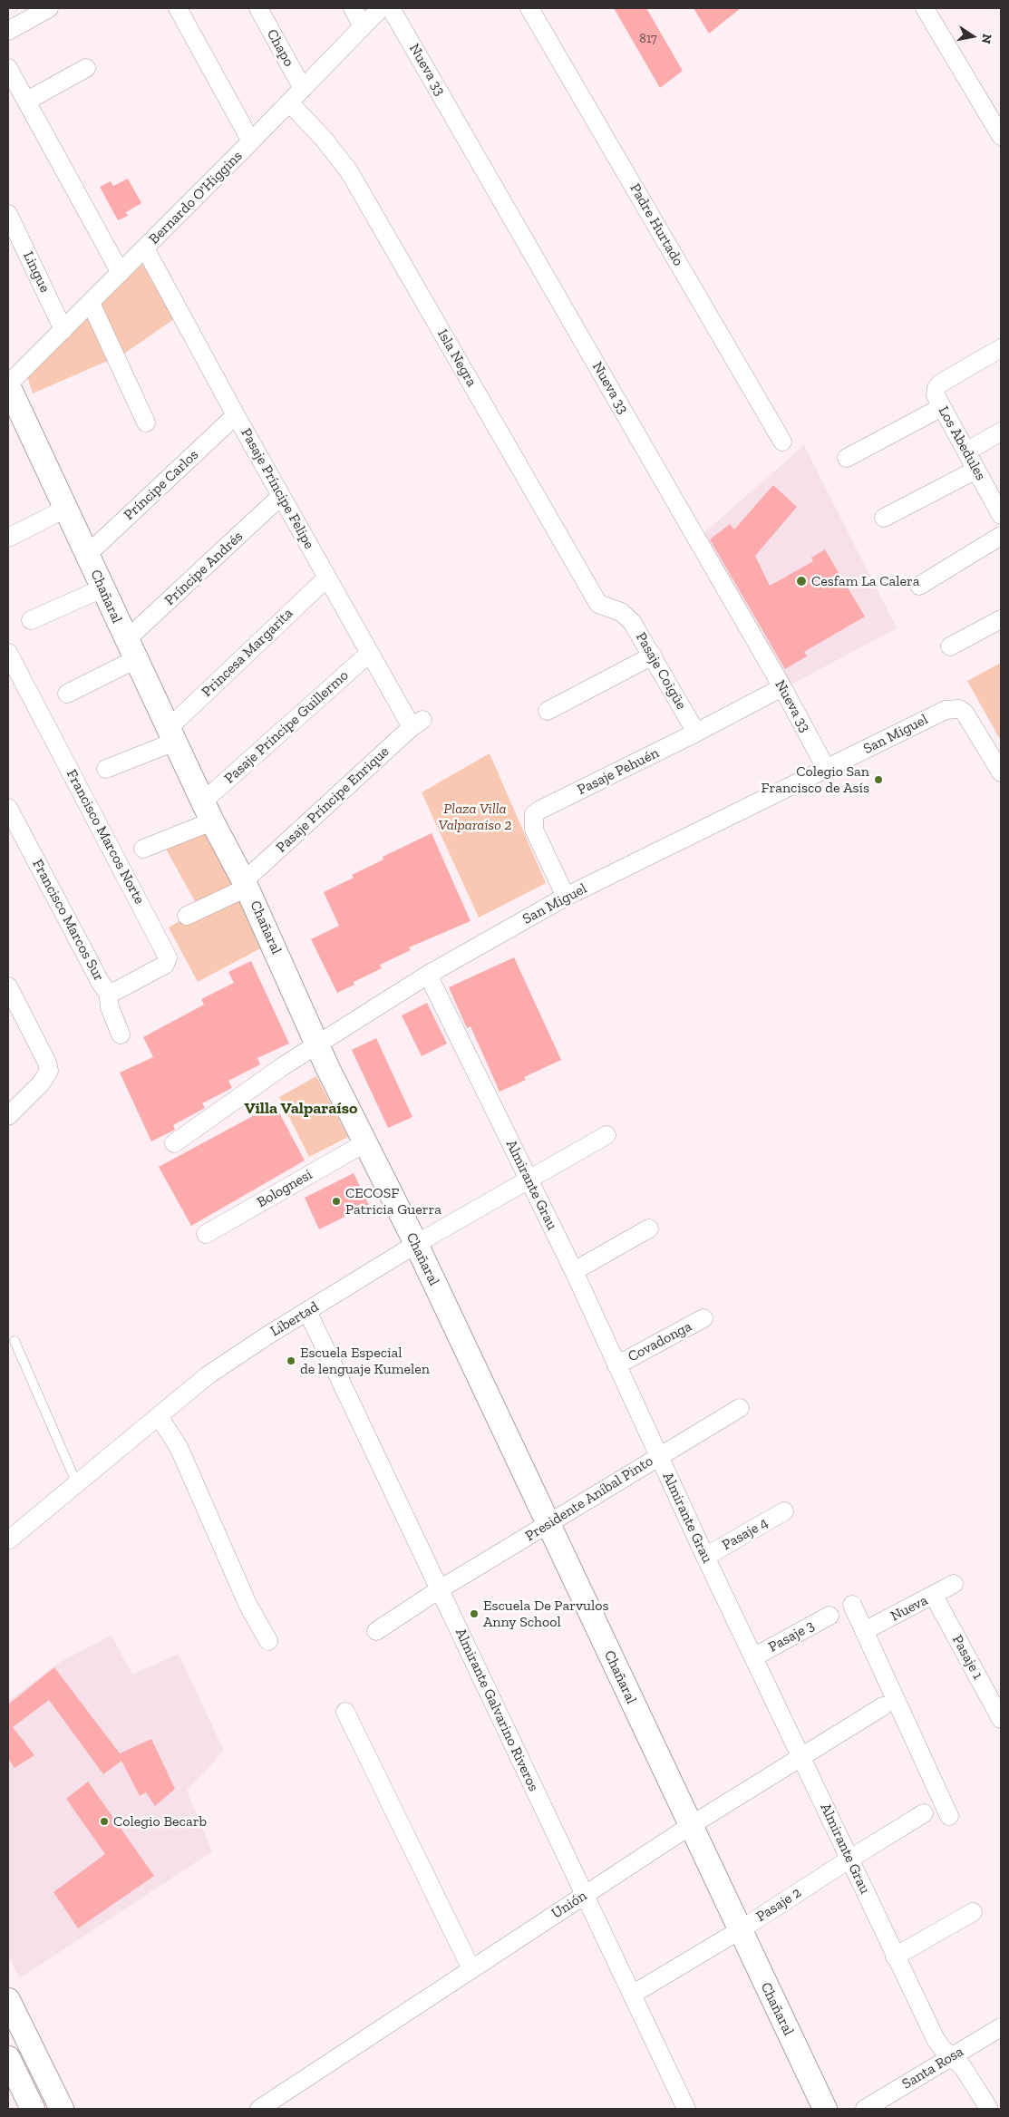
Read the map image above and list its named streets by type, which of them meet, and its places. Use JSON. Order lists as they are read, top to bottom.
{
  "streets": {
    "street": [
      "Chapo",
      "Nueva 33",
      "Bernardo O'Higgins",
      "Padre Hurtado",
      "Lingue",
      "Isla Negra",
      "Los Abedules",
      "Príncipe Carlos",
      "Pasaje Príncipe Felipe",
      "Príncipe Andrés",
      "Chañaral",
      "Princesa Margarita",
      "Pasaje Coigüe",
      "Pasaje Príncipe Guillermo",
      "San Miguel",
      "Pasaje Pehuén",
      "Pasaje Príncipe Enrique",
      "Francisco Marcos Norte",
      "Francisco Marcos Sur",
      "Almirante Grau",
      "Bolognesi",
      "Libertad",
      "Covadonga",
      "Presidente Aníbal Pinto",
      "Pasaje 4",
      "Nueva",
      "Pasaje 3",
      "Pasaje 1",
      "Almirante Galvarino Riveros",
      "Unión",
      "Pasaje 2",
      "Santa Rosa"
    ]
  },
  "crossings": [
    ["Chapo", "Bernardo O'Higgins"],
    ["Nueva 33", "San Miguel"],
    ["Nueva 33", "Pasaje Pehuén"],
    ["Bernardo O'Higgins", "Lingue"],
    ["Bernardo O'Higgins", "Isla Negra"],
    ["Bernardo O'Higgins", "Pasaje Príncipe Felipe"],
    ["Bernardo O'Higgins", "Chañaral"],
    ["Isla Negra", "Pasaje Coigüe"],
    ["Príncipe Carlos", "Pasaje Príncipe Felipe"],
    ["Príncipe Carlos", "Chañaral"],
    ["Pasaje Príncipe Felipe", "Príncipe Andrés"],
    ["Pasaje Príncipe Felipe", "Princesa Margarita"],
    ["Pasaje Príncipe Felipe", "Pasaje Príncipe Guillermo"],
    ["Pasaje Príncipe Felipe", "Pasaje Príncipe Enrique"],
    ["Príncipe Andrés", "Chañaral"],
    ["Chañaral", "Princesa Margarita"],
    ["Chañaral", "Pasaje Príncipe Guillermo"],
    ["Chañaral", "San Miguel"],
    ["Chañaral", "Pasaje Príncipe Enrique"],
    ["Chañaral", "Bolognesi"],
    ["Chañaral", "Libertad"],
    ["Chañaral", "Presidente Aníbal Pinto"],
    ["Chañaral", "Unión"],
    ["Chañaral", "Pasaje 2"],
    ["Pasaje Coigüe", "Pasaje Pehuén"],
    ["San Miguel", "Pasaje Pehuén"],
    ["San Miguel", "Almirante Grau"],
    ["Francisco Marcos Norte", "Francisco Marcos Sur"],
    ["Almirante Grau", "Libertad"],
    ["Almirante Grau", "Covadonga"],
    ["Almirante Grau", "Presidente Aníbal Pinto"],
    ["Almirante Grau", "Pasaje 4"],
    ["Almirante Grau", "Pasaje 3"],
    ["Almirante Grau", "Unión"],
    ["Almirante Grau", "Pasaje 2"],
    ["Almirante Grau", "Santa Rosa"],
    ["Libertad", "Almirante Galvarino Riveros"],
    ["Presidente Aníbal Pinto", "Almirante Galvarino Riveros"],
    ["Nueva", "Pasaje 1"],
    ["Almirante Galvarino Riveros", "Unión"],
    ["Almirante Galvarino Riveros", "Pasaje 2"]
  ],
  "districts": ["Villa Valparaíso"],
  "parks": ["Plaza Villa Valparaiso 2"],
  "places": [
    "Cesfam La Calera",
    "Colegio San Francisco de Asís",
    "CECOSF Patricia Guerra",
    "Escuela Especial de lenguaje Kumelen",
    "Escuela De Parvulos Anny School",
    "Colegio Becarb"
  ],
  "house_numbers": ["817"],
  "north": "right"
}
